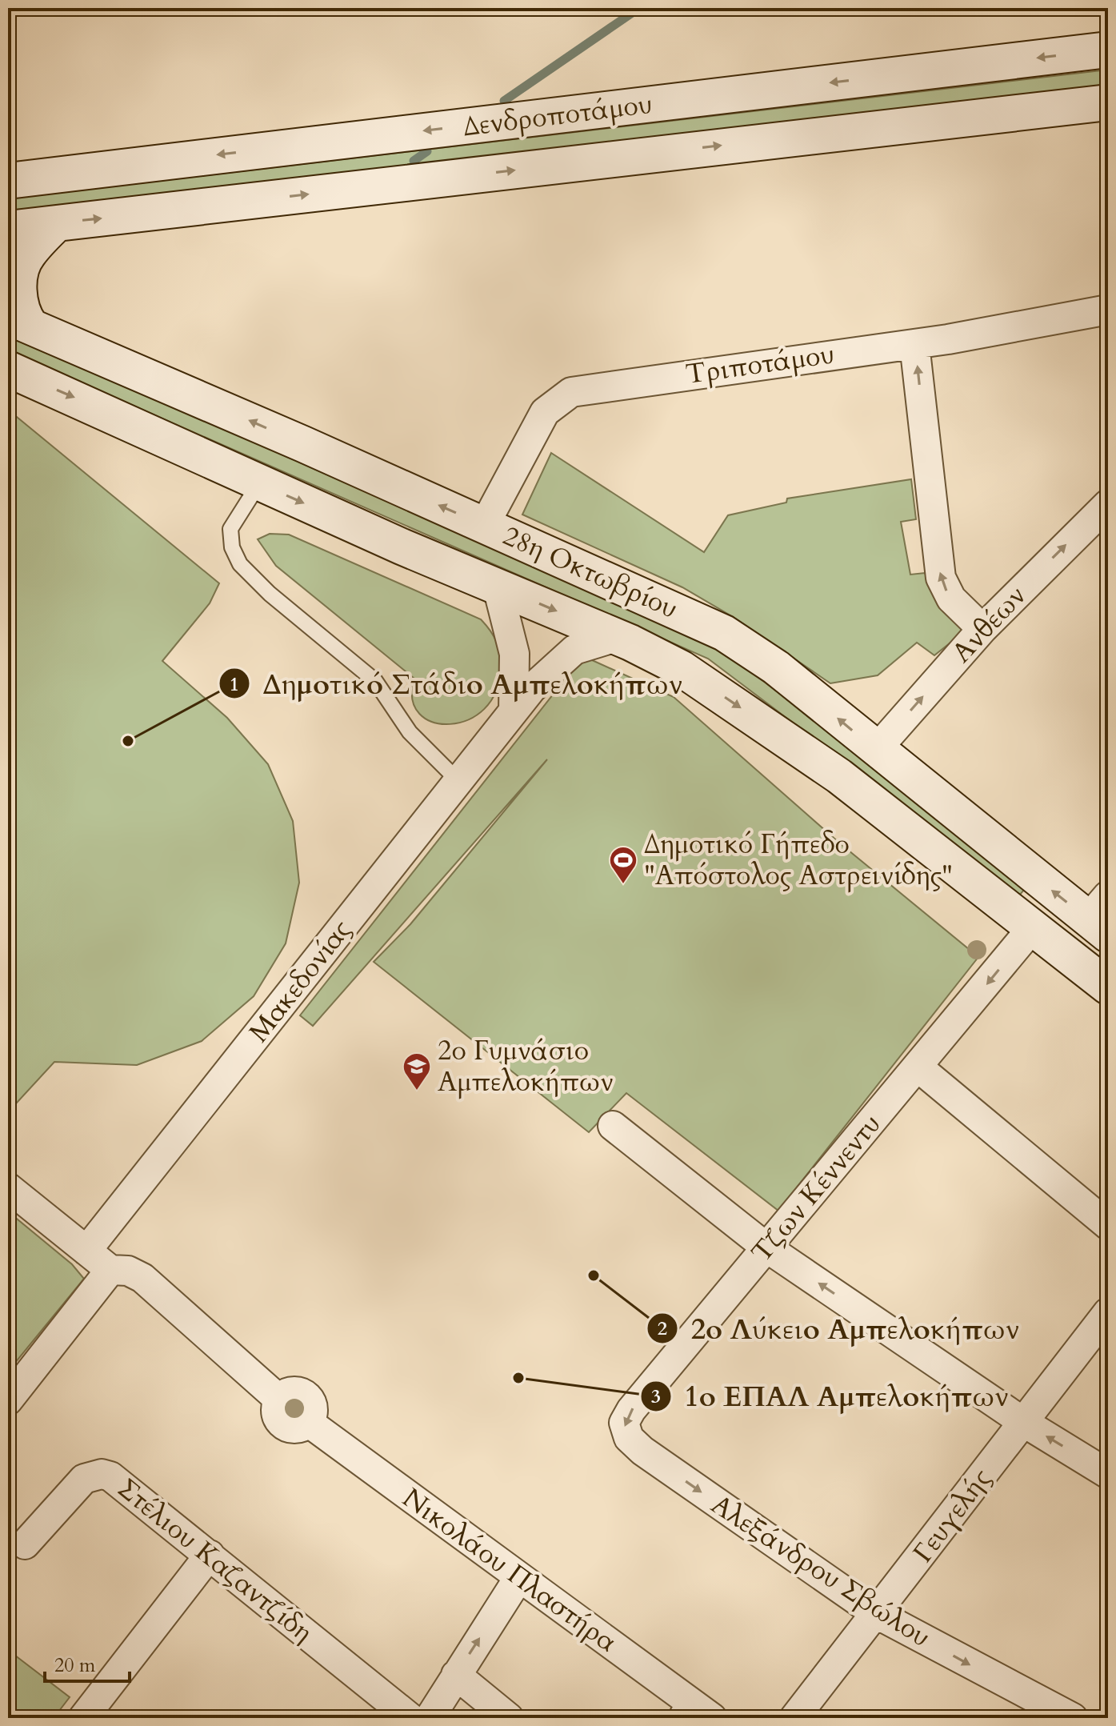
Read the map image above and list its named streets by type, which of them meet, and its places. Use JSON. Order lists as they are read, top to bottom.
{
  "streets": {
    "main road": ["Δενδροποτάμου", "28η Οκτωβρίου"],
    "street": [
      "Τριποτάμου",
      "Ανθέων",
      "Μακεδονίας",
      "Τζων Κέννεντυ",
      "Γευγελής",
      "Στέλιου Καζαντζίδη",
      "Νικολάου Πλαστήρα",
      "Αλεξάνδρου Σβώλου"
    ]
  },
  "crossings": [
    ["Τριποτάμου", "28η Οκτωβρίου"],
    ["28η Οκτωβρίου", "Ανθέων"],
    ["28η Οκτωβρίου", "Μακεδονίας"],
    ["28η Οκτωβρίου", "Τζων Κέννεντυ"],
    ["Μακεδονίας", "Νικολάου Πλαστήρα"],
    ["Τζων Κέννεντυ", "Αλεξάνδρου Σβώλου"],
    ["Γευγελής", "Αλεξάνδρου Σβώλου"]
  ],
  "one_way": ["Ανθέων", "Τζων Κέννεντυ"],
  "places": {
    "other": ["Δημοτικό Στάδιο Αμπελοκήπων", "2ο Λύκειο Αμπελοκήπων", "1ο ΕΠΑΛ Αμπελοκήπων"],
    "sports": ["Δημοτικό Γήπεδο \"Απόστολος Αστρεινίδης\""],
    "school or university": ["2ο Γυμνάσιο Αμπελοκήπων"]
  },
  "scale_bar": "20 m"
}
